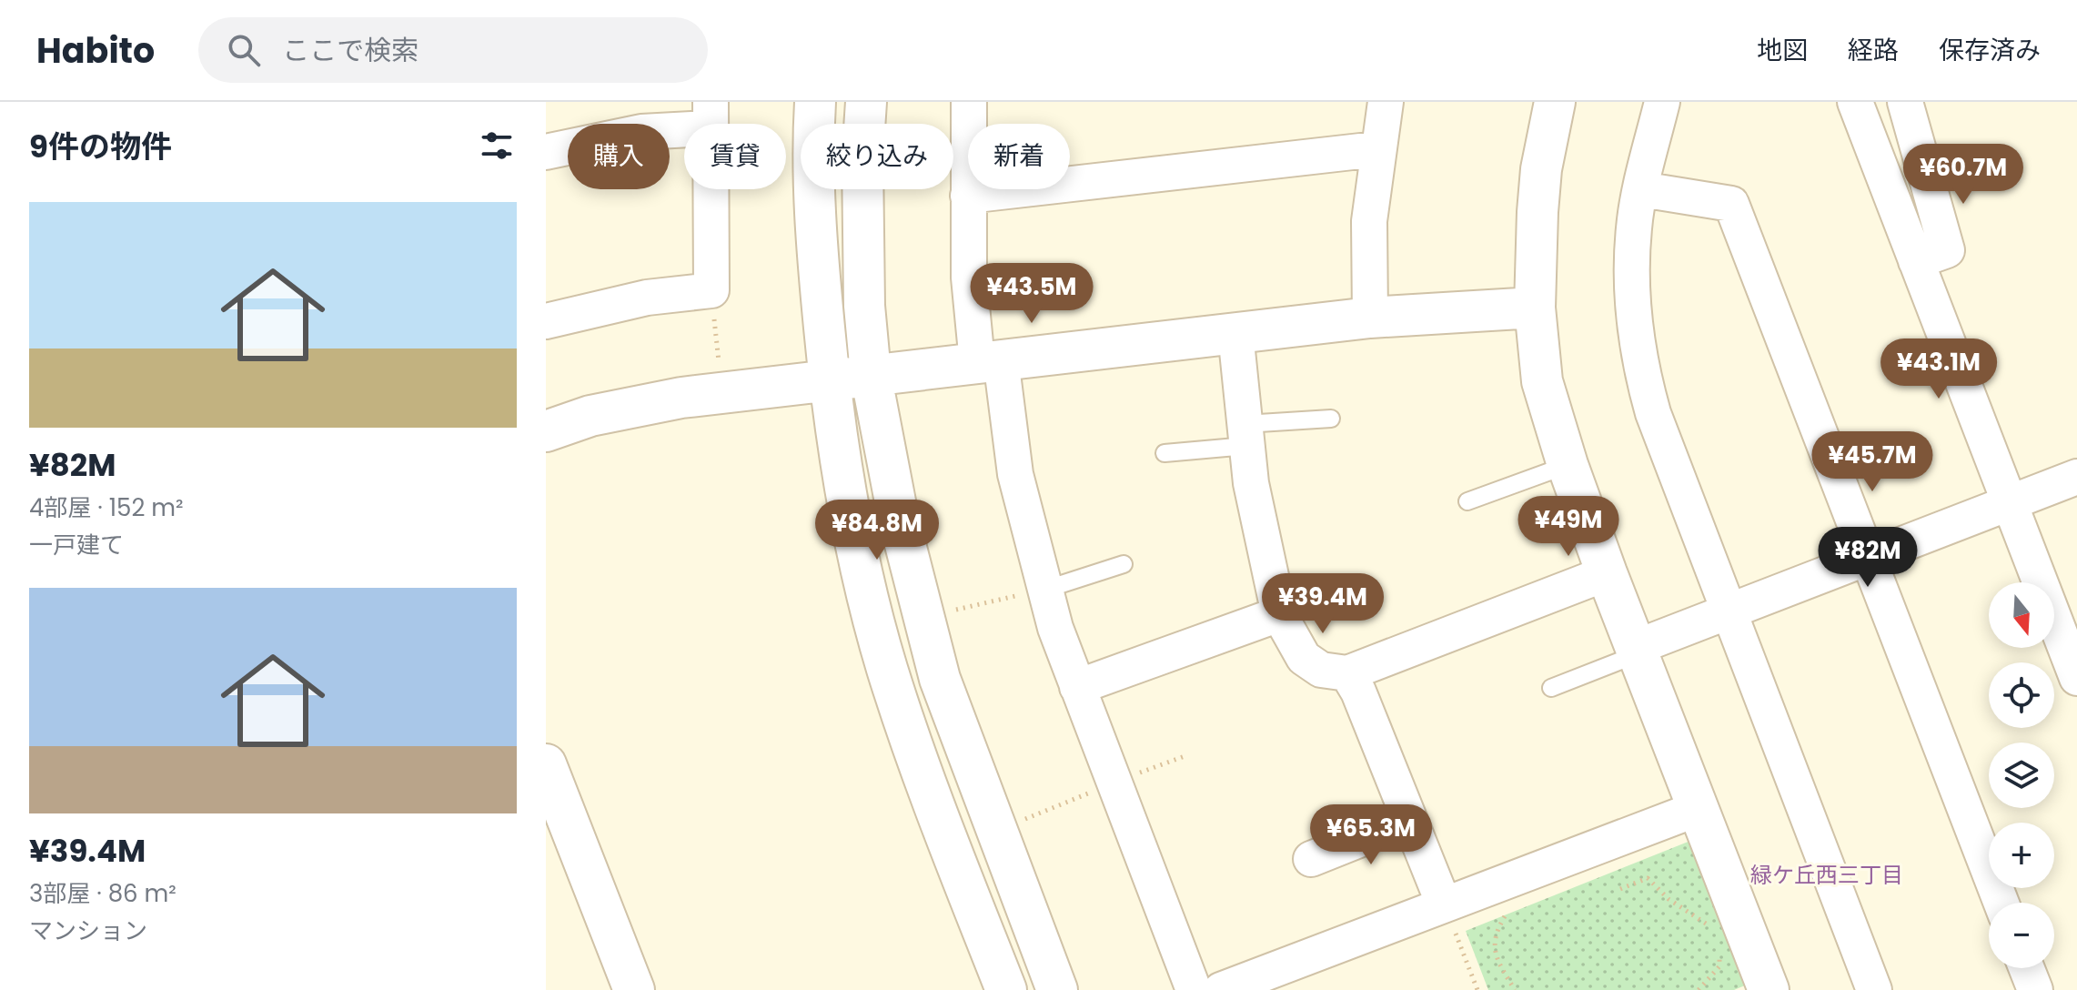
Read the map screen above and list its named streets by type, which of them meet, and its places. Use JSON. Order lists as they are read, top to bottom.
{
  "districts": ["緑ケ丘西三丁目"],
  "north": "bottom",
  "page": {
    "header": "Habito",
    "search": "ここで検索",
    "nav": ["地図", "経路", "保存済み"],
    "heading": "9件の物件",
    "chip": [
      "購入",
      "賃貸",
      "絞り込み",
      "新着"
    ],
    "price": [
      "¥60.7M",
      "¥43.5M",
      "¥43.1M",
      "¥45.7M",
      "¥49M",
      "¥84.8M",
      "¥82M",
      "¥39.4M",
      "¥65.3M"
    ],
    "list": [
      {
        "name": "¥82M",
        "note": "4部屋 · 152 m² · 一戸建て"
      },
      {
        "name": "¥39.4M",
        "note": "3部屋 · 86 m² · マンション"
      }
    ],
    "map_buttons": ["+", "−"]
  }
}
